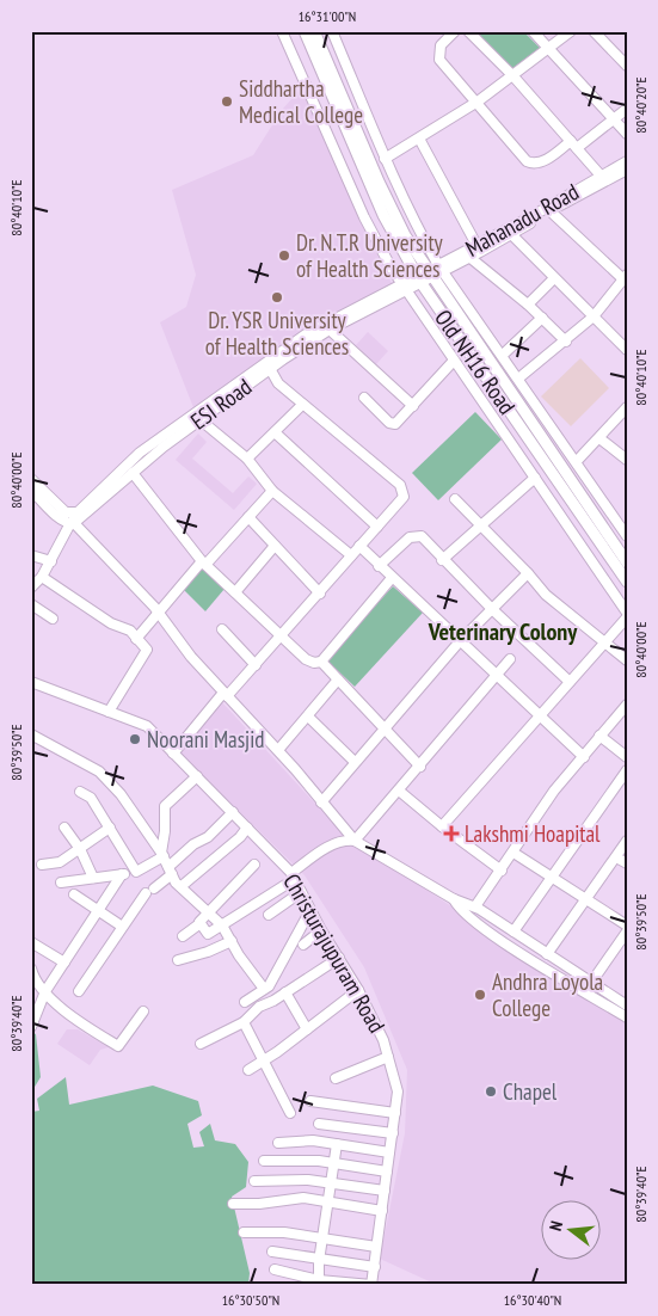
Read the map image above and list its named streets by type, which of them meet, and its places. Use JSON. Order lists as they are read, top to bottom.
{
  "streets": {
    "main road": ["Old NH16 Road"],
    "street": ["Mahanadu Road", "ESI Road", "Christurajupuram Road"]
  },
  "crossings": [
    ["Mahanadu Road", "Old NH16 Road"],
    ["Mahanadu Road", "ESI Road"],
    ["Old NH16 Road", "ESI Road"]
  ],
  "districts": ["Veterinary Colony"],
  "places": {
    "other": [
      "Siddhartha Medical College",
      "Dr. N.T.R University of Health Sciences",
      "Dr. YSR University of Health Sciences",
      "Noorani Masjid",
      "Andhra Loyola College",
      "Chapel"
    ],
    "health": ["Lakshmi Hoapital"]
  },
  "north": "left",
  "coordinates": [
    "16°31'00\"N",
    "80°40'20\"E",
    "80°40'10\"E",
    "80°40'00\"E",
    "80°39'50\"E",
    "80°39'40\"E",
    "16°30'50\"N",
    "16°30'40\"N"
  ]
}
